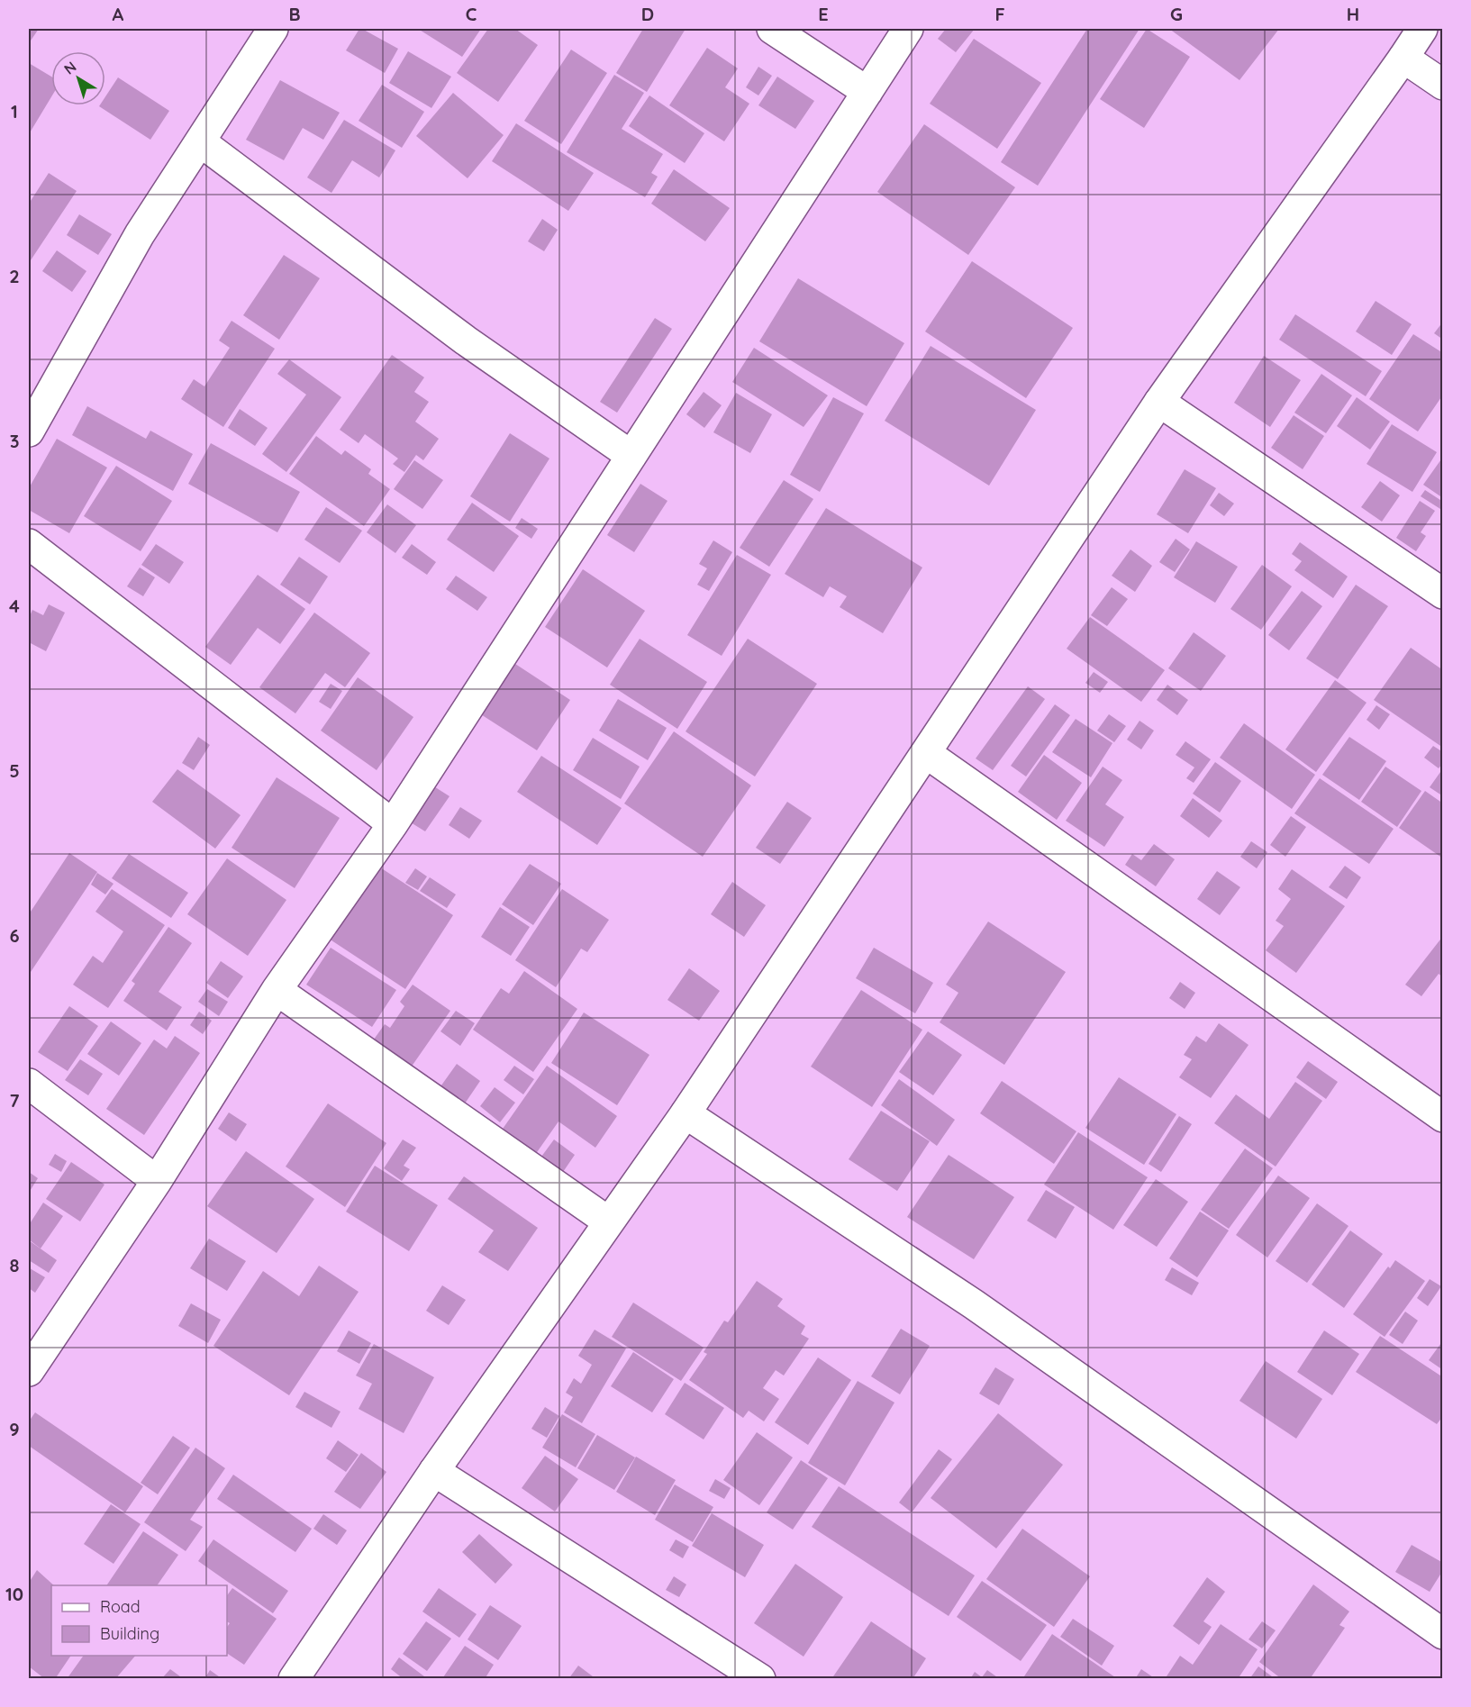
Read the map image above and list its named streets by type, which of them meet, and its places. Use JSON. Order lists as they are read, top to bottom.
{
  "legend": ["Road", "Building"],
  "north": "top left",
  "grid": {
    "columns": [
      "A",
      "B",
      "C",
      "D",
      "E",
      "F",
      "G",
      "H"
    ],
    "rows": [
      "1",
      "2",
      "3",
      "4",
      "5",
      "6",
      "7",
      "8",
      "9",
      "10"
    ]
  }
}
